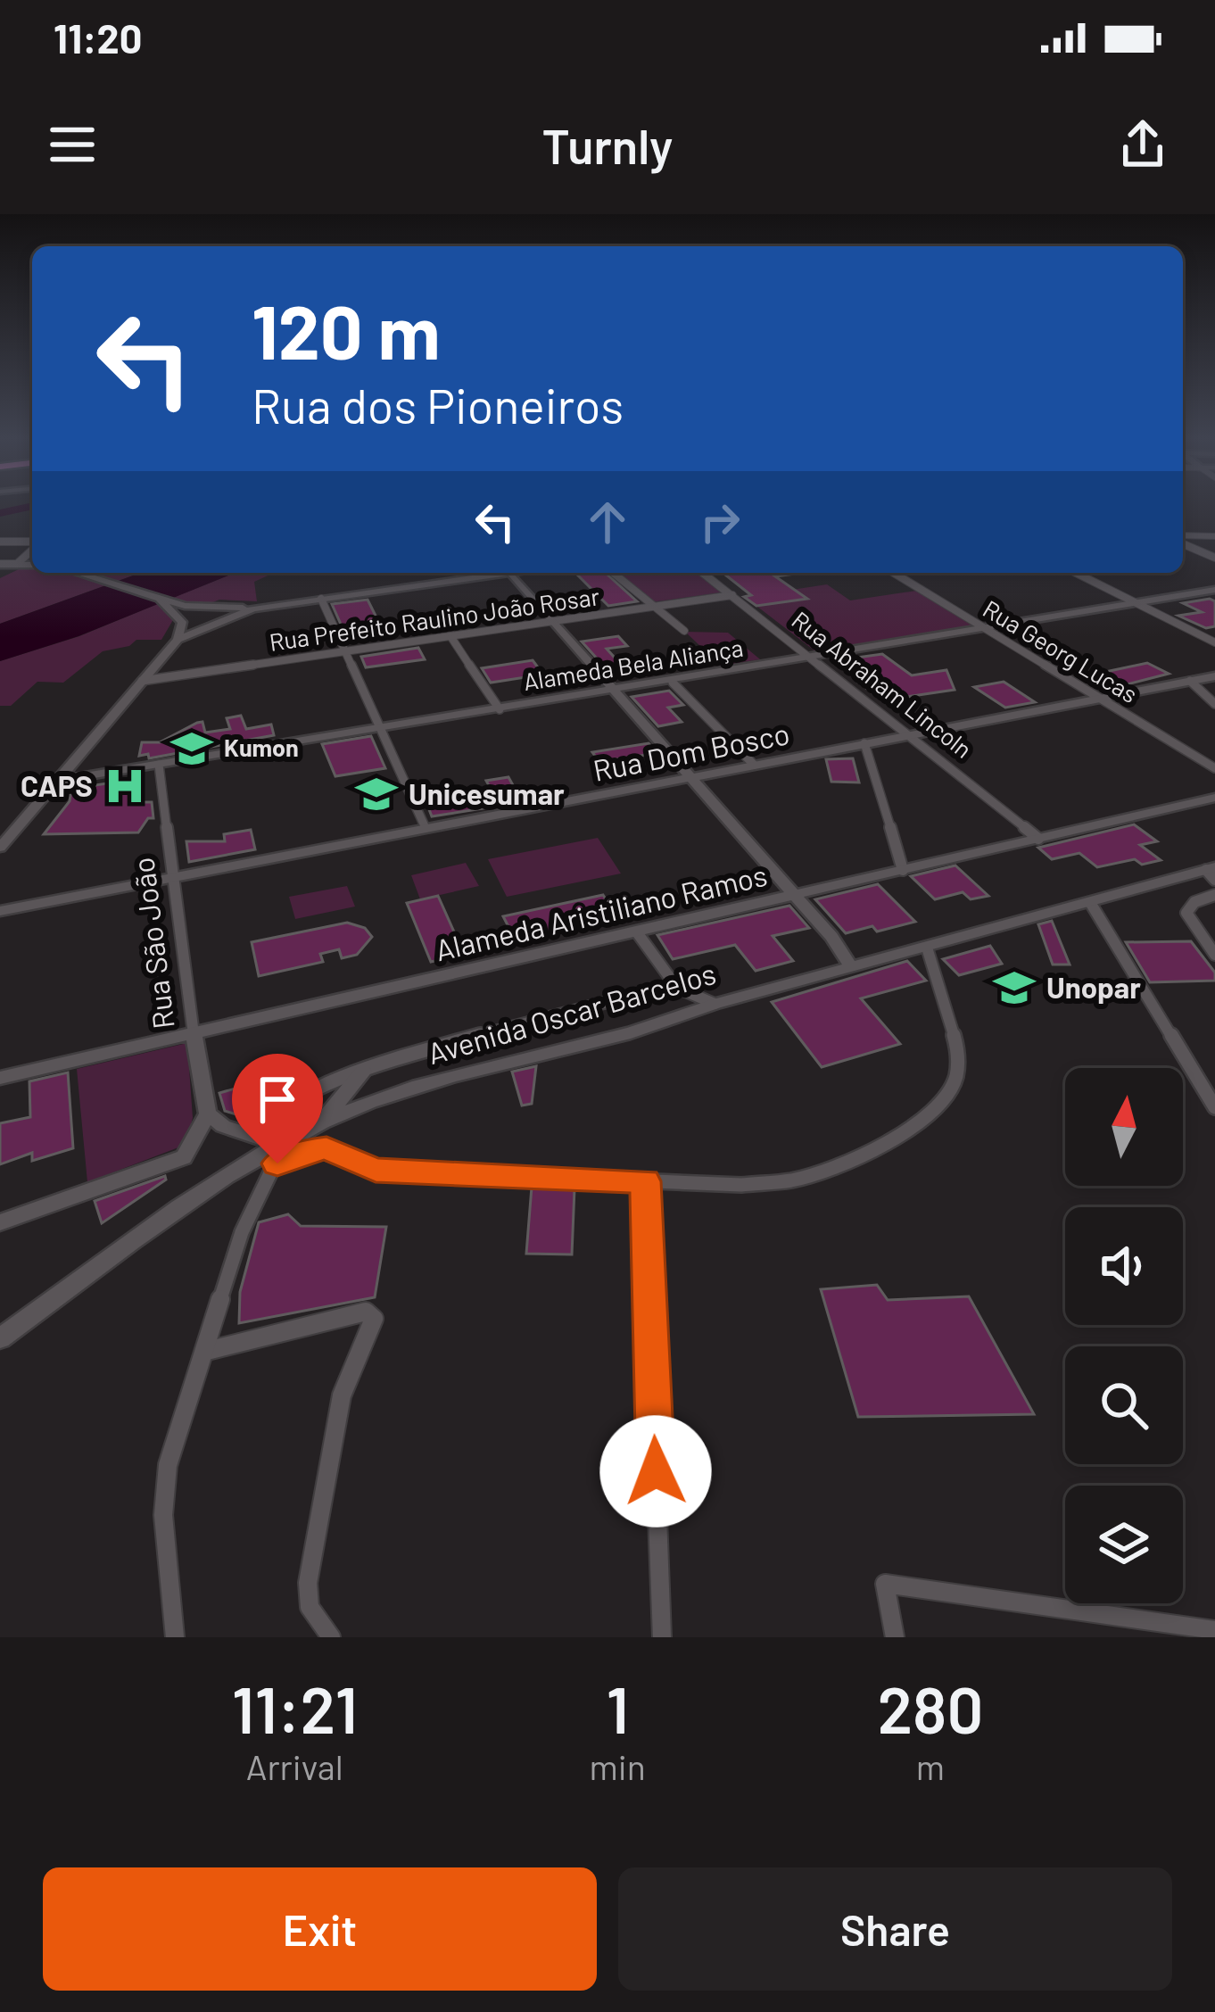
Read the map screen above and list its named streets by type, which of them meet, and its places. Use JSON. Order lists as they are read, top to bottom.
{
  "streets": {
    "street": [
      "Rua Prefeito Raulino João Rosar",
      "Rua Georg Lucas",
      "Alameda Bela Aliança",
      "Rua Abraham Lincoln",
      "Rua Dom Bosco",
      "Alameda Aristiliano Ramos",
      "Rua São João",
      "Avenida Oscar Barcelos"
    ]
  },
  "crossings": [
    ["Rua Prefeito Raulino João Rosar", "Rua Abraham Lincoln"],
    ["Rua Georg Lucas", "Alameda Bela Aliança"],
    ["Rua Georg Lucas", "Rua Dom Bosco"],
    ["Alameda Bela Aliança", "Rua Abraham Lincoln"],
    ["Alameda Bela Aliança", "Rua São João"],
    ["Rua Abraham Lincoln", "Rua Dom Bosco"],
    ["Rua Abraham Lincoln", "Alameda Aristiliano Ramos"],
    ["Rua Dom Bosco", "Rua São João"],
    ["Alameda Aristiliano Ramos", "Rua São João"]
  ],
  "places": {
    "school or university": ["Kumon", "Unicesumar", "Unopar"],
    "hospital": ["CAPS"]
  },
  "north": "top",
  "page": {
    "status": "11:20",
    "header": "Turnly",
    "turn": ["120 m", "Rua dos Pioneiros"],
    "eta": [
      "11:21",
      "Arrival",
      "1",
      "min",
      "280",
      "m"
    ],
    "buttons": ["Exit", "Share"]
  }
}
